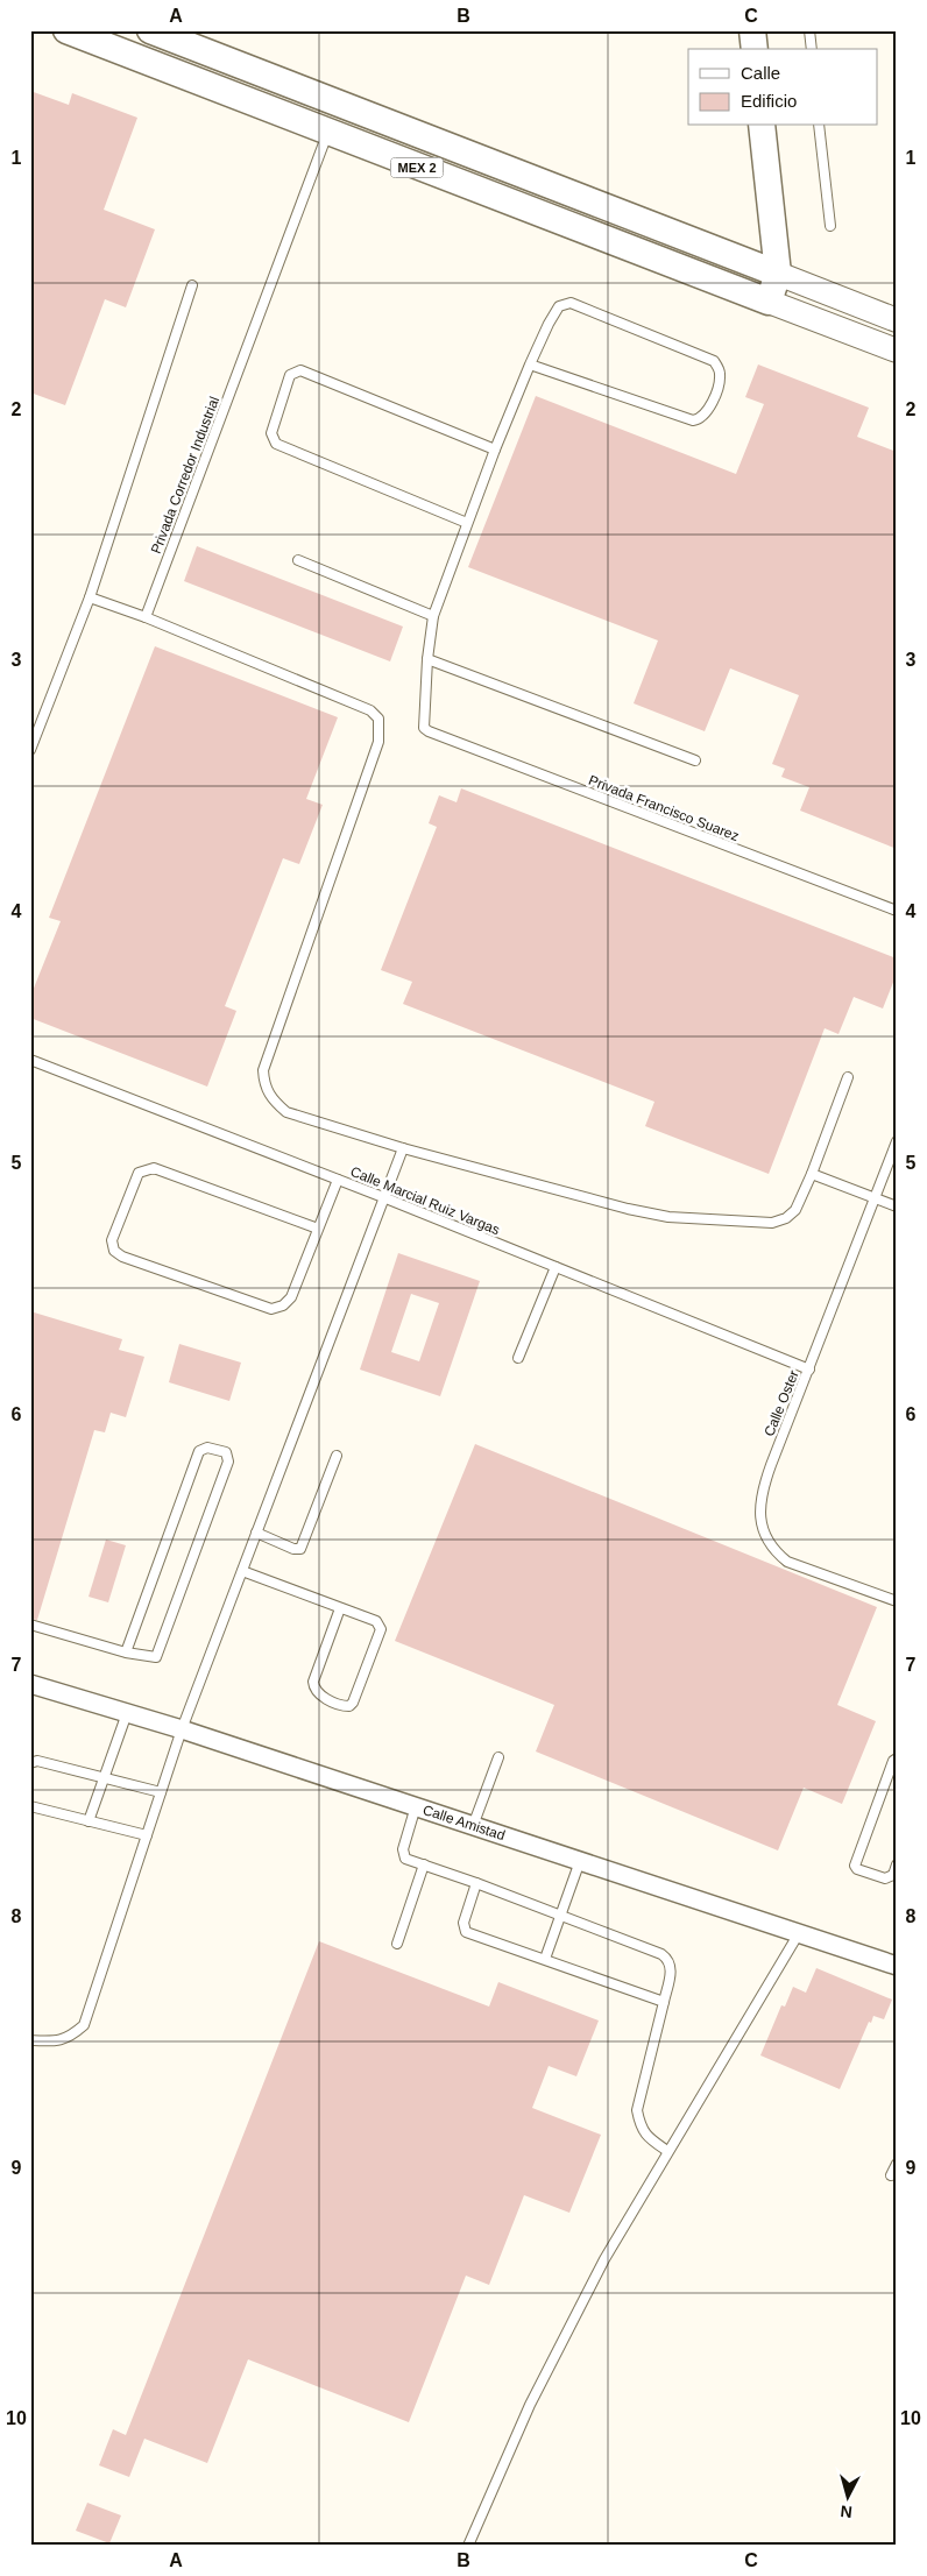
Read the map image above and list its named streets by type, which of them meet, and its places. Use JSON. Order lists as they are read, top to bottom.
{
  "streets": {
    "main road": ["MEX 2"],
    "street": ["Calle Amistad"],
    "lane": [
      "Privada Corredor Industrial",
      "Privada Francisco Suarez",
      "Calle Marcial Ruiz Vargas",
      "Calle Oster"
    ]
  },
  "crossings": [
    ["MEX 2", "Privada Corredor Industrial"],
    ["Calle Marcial Ruiz Vargas", "Calle Oster"]
  ],
  "legend": ["Calle", "Edificio"],
  "north": "bottom",
  "grid": {
    "columns": ["A", "B", "C"],
    "rows": [
      "1",
      "2",
      "3",
      "4",
      "5",
      "6",
      "7",
      "8",
      "9",
      "10"
    ]
  }
}
